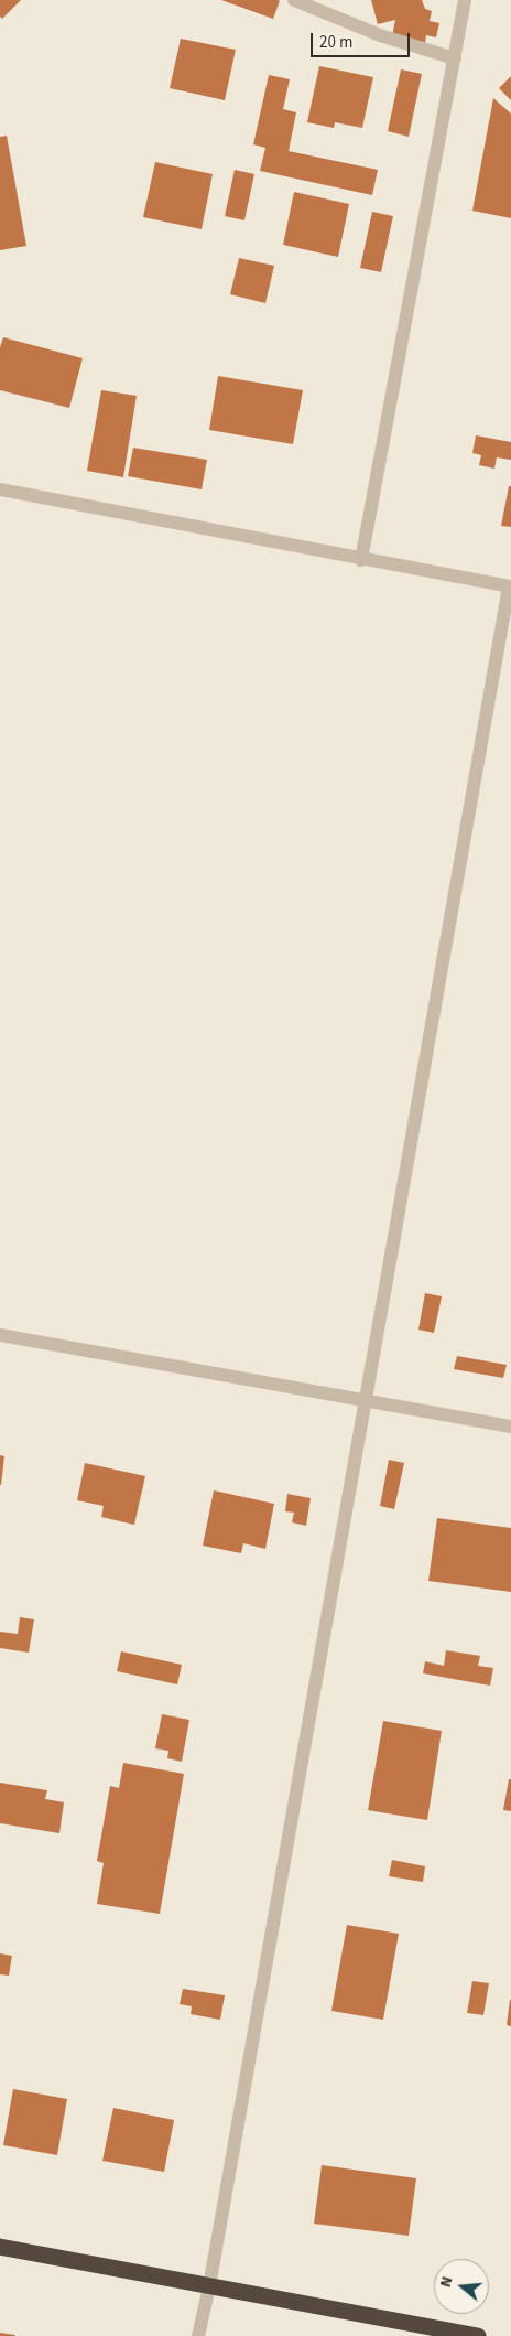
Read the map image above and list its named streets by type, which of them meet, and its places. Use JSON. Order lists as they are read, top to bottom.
{
  "scale_bar": "20 m",
  "north": "left"
}
